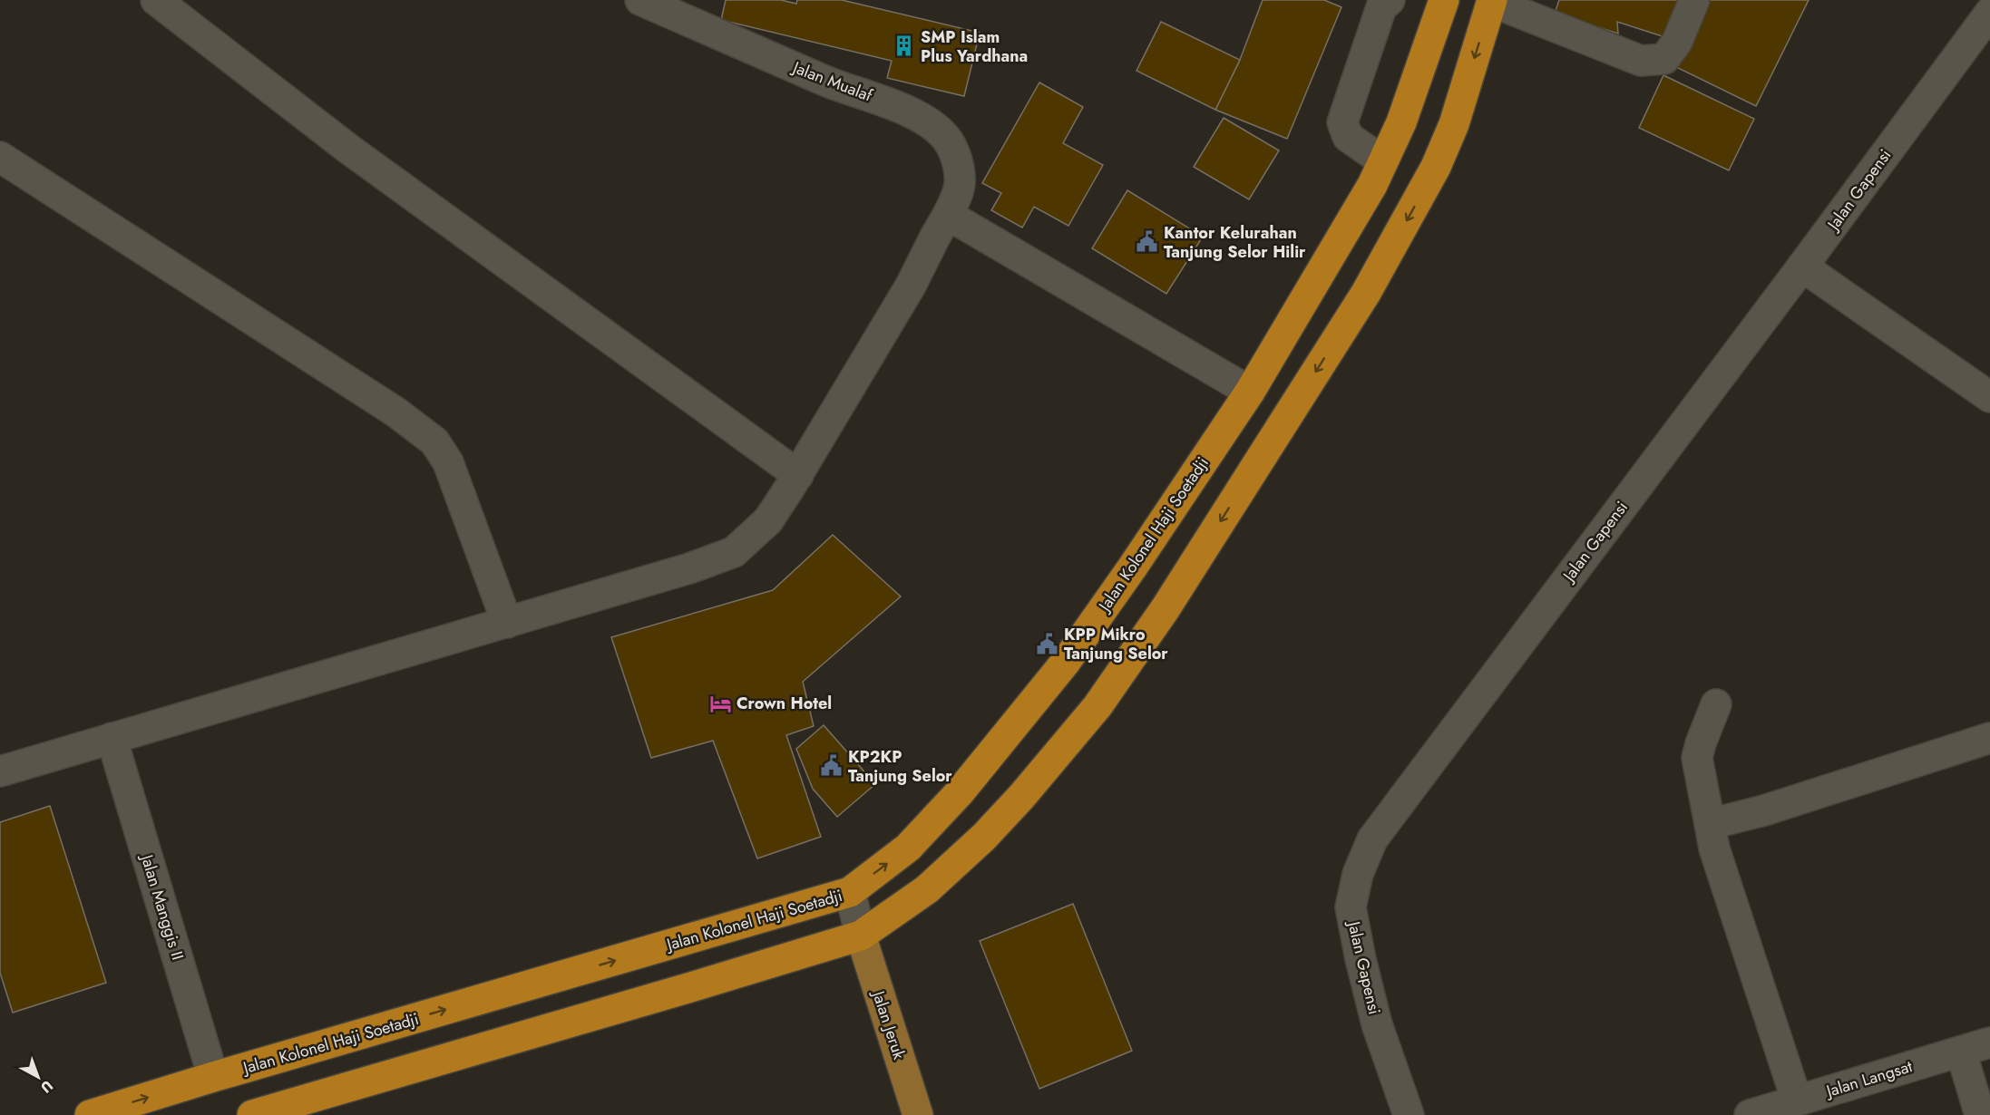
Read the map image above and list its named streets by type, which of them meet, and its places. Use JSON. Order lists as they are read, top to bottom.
{
  "streets": {
    "highway": ["Jalan Kolonel Haji Soetadji"],
    "main road": ["Jalan Jeruk"],
    "street": [
      "Jalan Mualaf",
      "Jalan Gapensi",
      "Jalan Manggis II",
      "Jalan Langsat"
    ]
  },
  "crossings": [
    ["Jalan Mualaf", "Jalan Manggis II"],
    ["Jalan Kolonel Haji Soetadji", "Jalan Manggis II"]
  ],
  "places": {
    "building": ["SMP Islam Plus Yardhana"],
    "public building": ["Kantor Kelurahan Tanjung Selor Hilir", "KPP Mikro Tanjung Selor", "KP2KP Tanjung Selor"],
    "hotel": ["Crown Hotel"]
  },
  "north": "bottom right"
}
